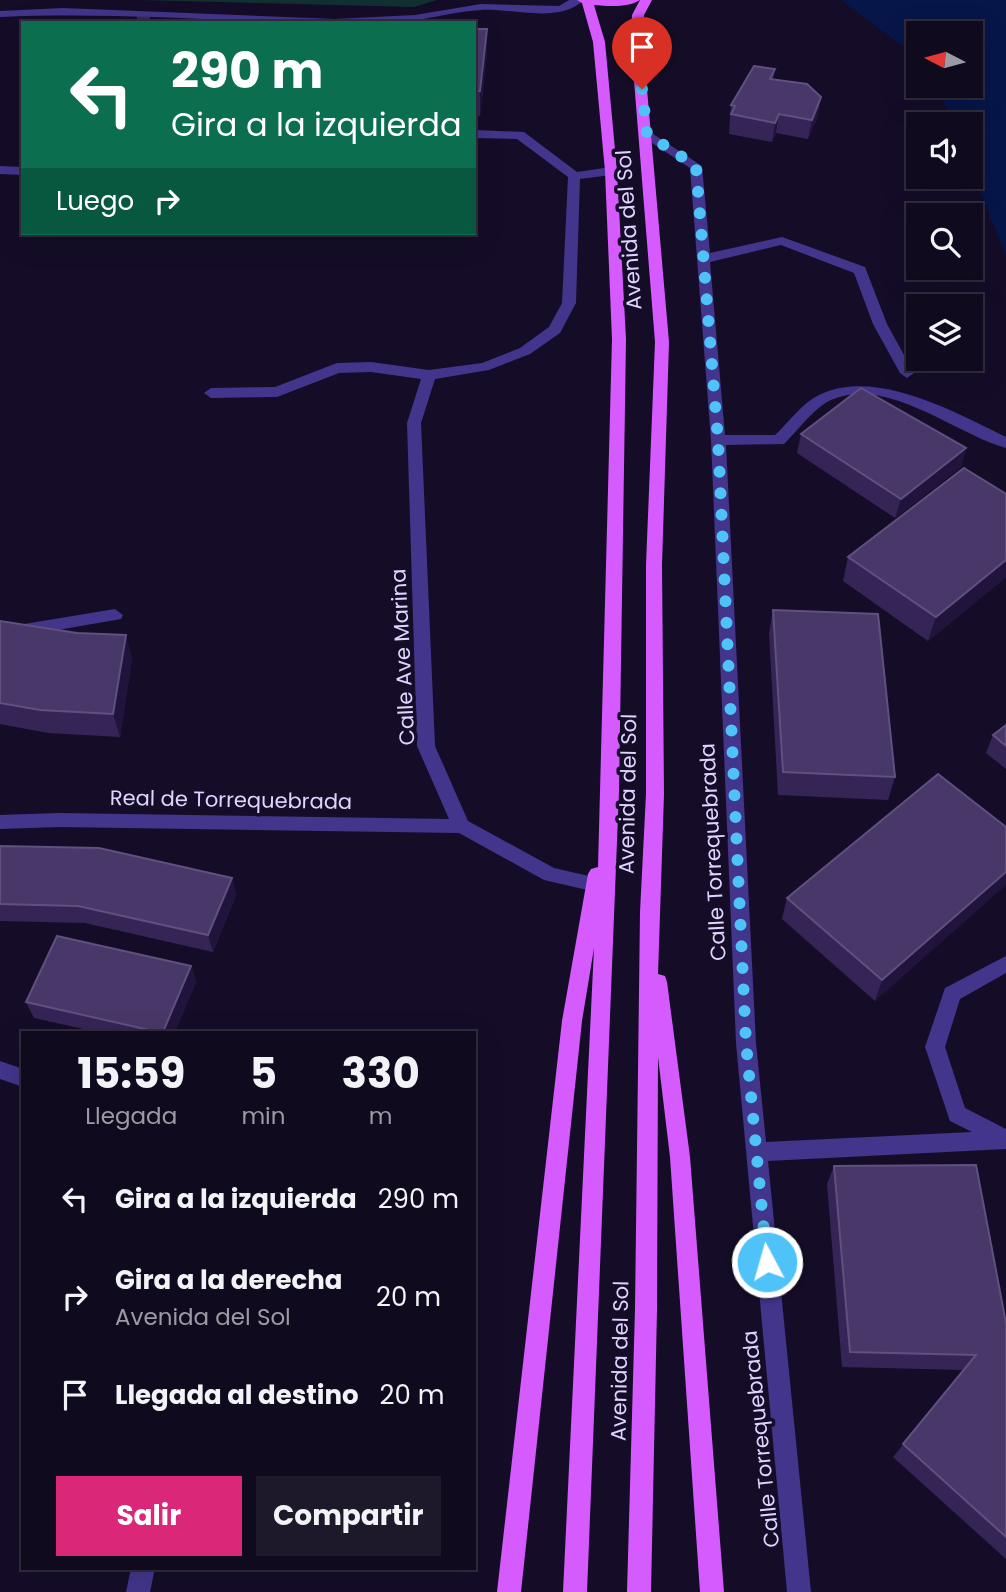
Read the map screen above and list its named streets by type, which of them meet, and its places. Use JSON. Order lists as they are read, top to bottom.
{
  "streets": {
    "main road": ["Avenida del Sol"],
    "street": ["Calle Ave Marina", "Real de Torrequebrada", "Calle Torrequebrada"]
  },
  "crossings": [
    ["Avenida del Sol", "Calle Torrequebrada"],
    ["Calle Ave Marina", "Real de Torrequebrada"]
  ],
  "north": "left",
  "page": {
    "turn": ["290 m", "Gira a la izquierda"],
    "then": "Luego",
    "eta": [
      "15:59",
      "Llegada",
      "5",
      "min",
      "330",
      "m"
    ],
    "list": [
      {
        "name": "Gira a la izquierda",
        "value": "290 m"
      },
      {
        "name": "Gira a la derecha",
        "note": "Avenida del Sol",
        "value": "20 m"
      },
      {
        "name": "Llegada al destino",
        "value": "20 m"
      }
    ],
    "buttons": ["Salir", "Compartir"]
  }
}
